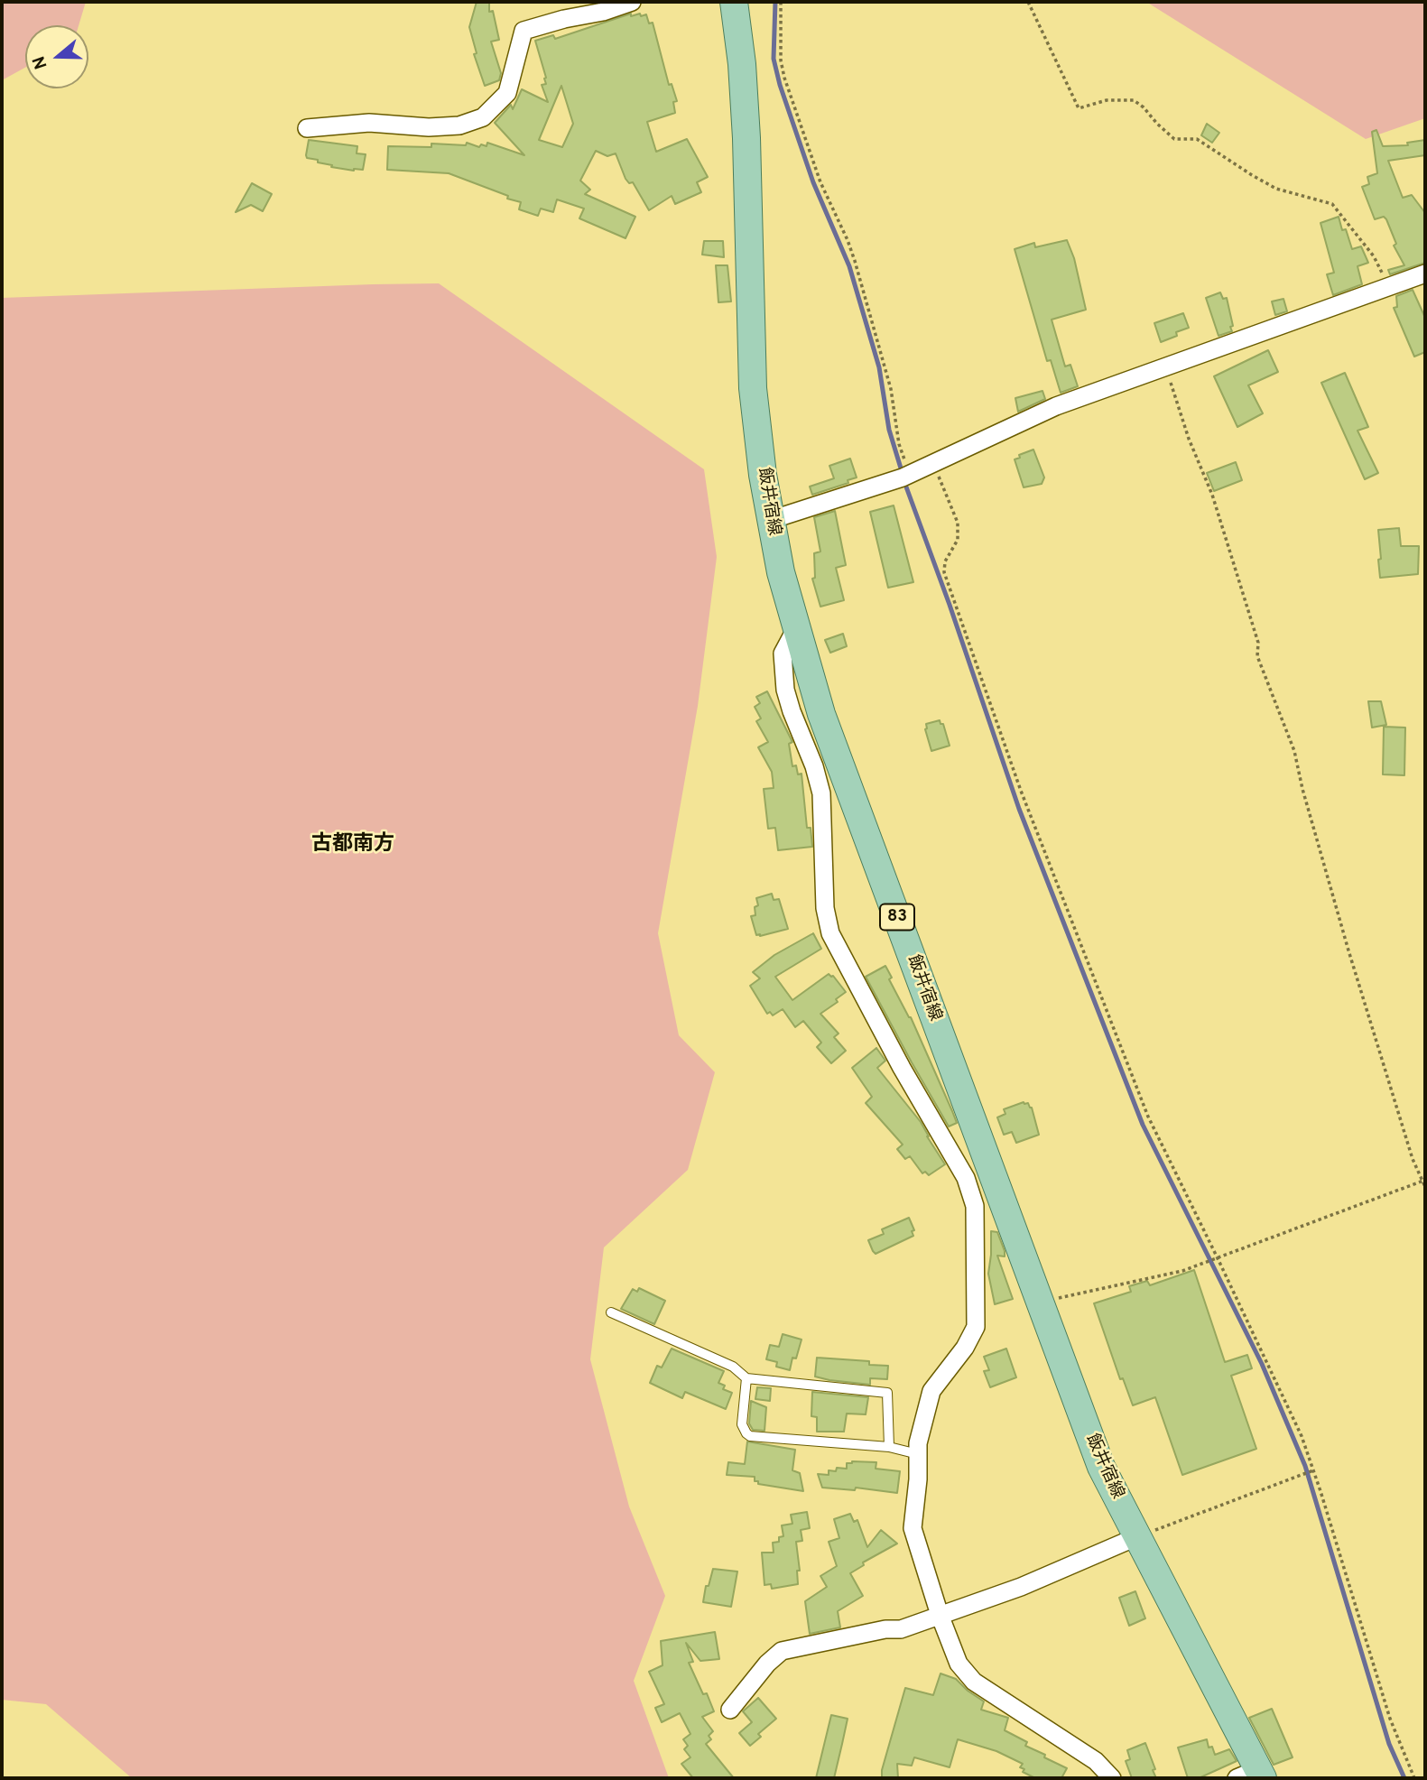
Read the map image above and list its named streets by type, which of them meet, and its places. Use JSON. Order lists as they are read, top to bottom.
{
  "streets": {
    "main road": ["飯井宿線", "83"]
  },
  "districts": ["古都南方"],
  "north": "left"
}
